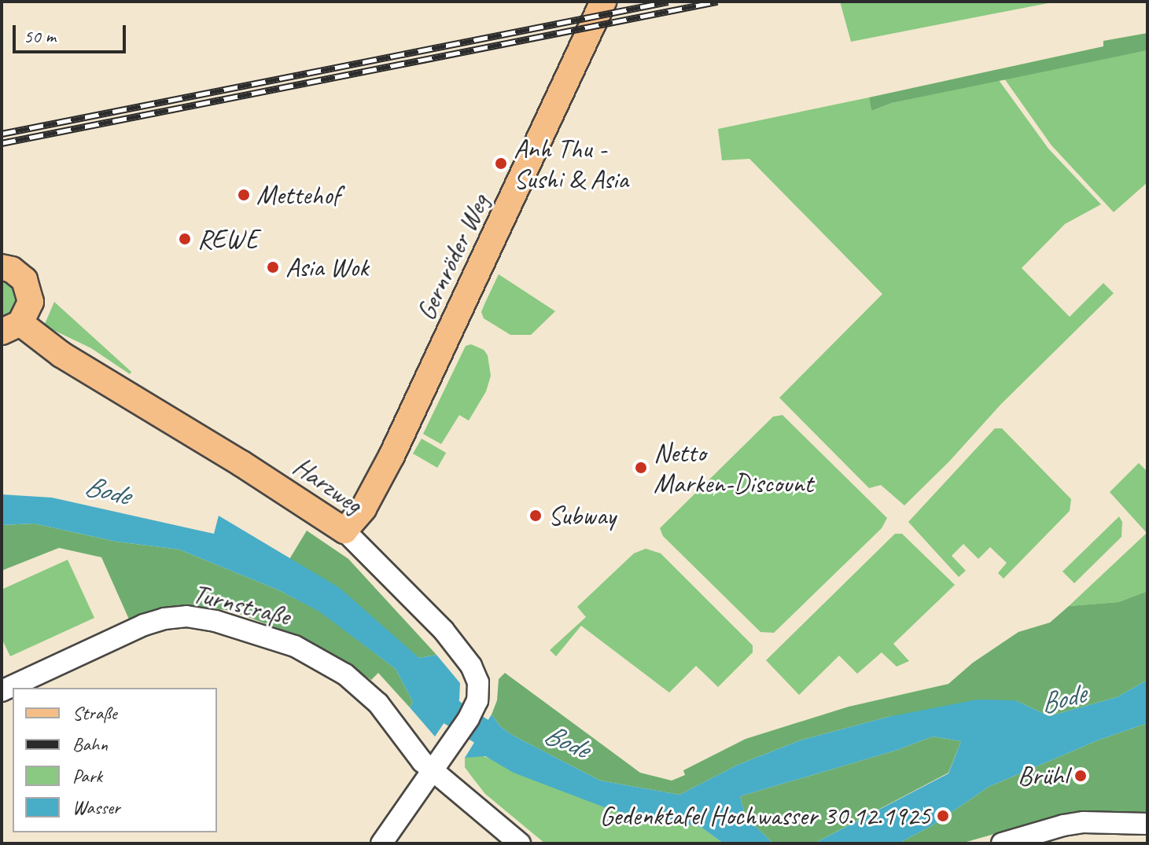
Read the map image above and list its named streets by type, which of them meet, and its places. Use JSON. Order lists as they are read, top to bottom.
{
  "streets": {
    "main road": ["Gernröder Weg", "Harzweg"],
    "street": ["Turnstraße"]
  },
  "crossings": [
    ["Gernröder Weg", "Harzweg"],
    ["Harzweg", "Turnstraße"]
  ],
  "water": ["Bode"],
  "places": [
    "Anh Thu - Sushi & Asia",
    "Mettehof",
    "REWE",
    "Asia Wok",
    "Netto Marken-Discount",
    "Subway",
    "Brühl",
    "Gedenktafel Hochwasser 30.12.1925"
  ],
  "legend": [
    "Straße",
    "Bahn",
    "Park",
    "Wasser"
  ],
  "scale_bar": "50 m"
}
